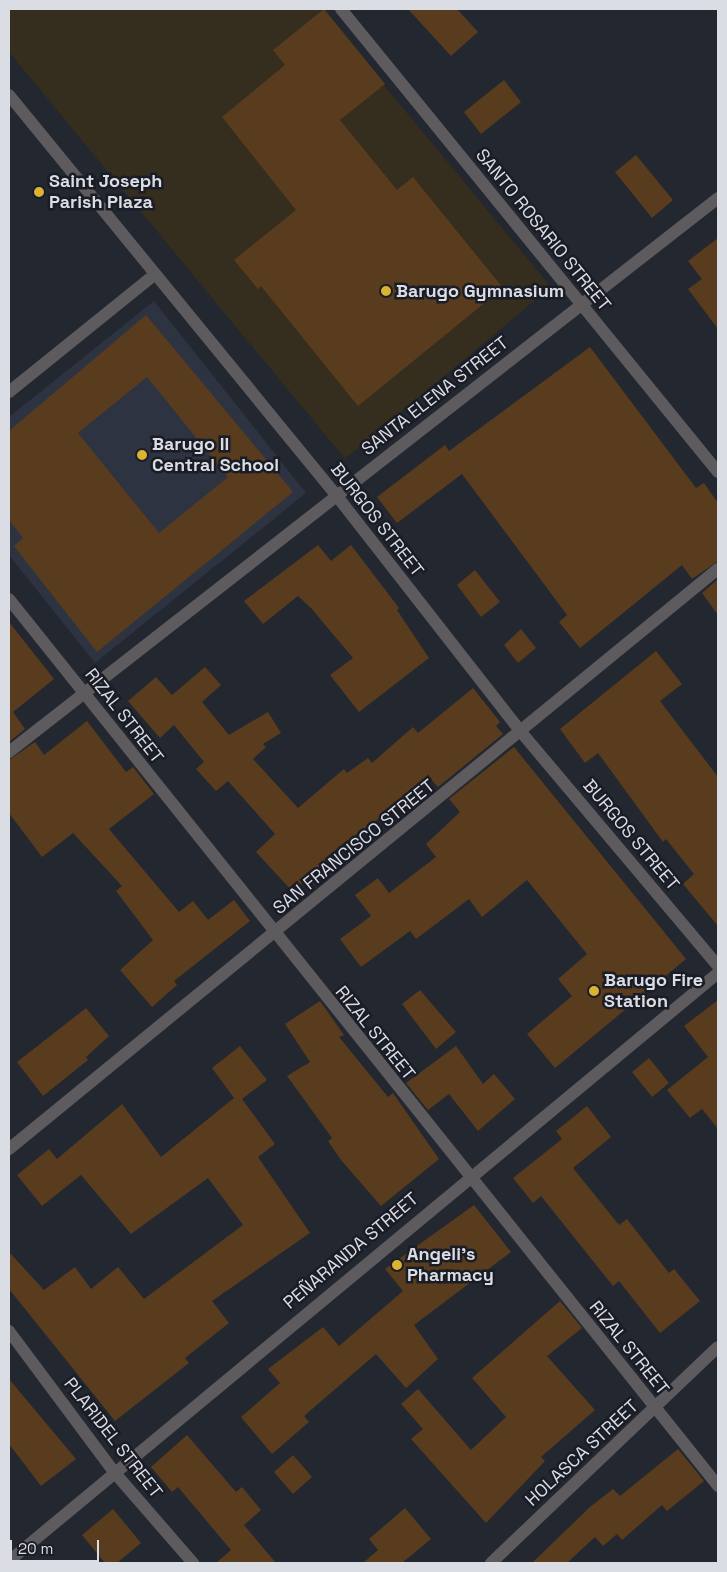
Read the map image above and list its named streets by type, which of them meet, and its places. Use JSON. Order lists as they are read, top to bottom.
{
  "streets": {
    "street": [
      "SANTO ROSARIO STREET",
      "SANTA ELENA STREET",
      "BURGOS STREET",
      "RIZAL STREET",
      "SAN FRANCISCO STREET",
      "PEÑARANDA STREET",
      "PLARIDEL STREET",
      "HOLASCA STREET"
    ]
  },
  "crossings": [
    ["SANTO ROSARIO STREET", "SANTA ELENA STREET"],
    ["SANTA ELENA STREET", "BURGOS STREET"],
    ["SANTA ELENA STREET", "RIZAL STREET"],
    ["BURGOS STREET", "SAN FRANCISCO STREET"],
    ["RIZAL STREET", "SAN FRANCISCO STREET"],
    ["RIZAL STREET", "PEÑARANDA STREET"],
    ["RIZAL STREET", "HOLASCA STREET"],
    ["PEÑARANDA STREET", "PLARIDEL STREET"]
  ],
  "places": [
    "Saint Joseph Parish Plaza",
    "Barugo Gymnasium",
    "Barugo II Central School",
    "Barugo Fire Station",
    "Angeli's Pharmacy"
  ],
  "scale_bar": "20 m"
}
